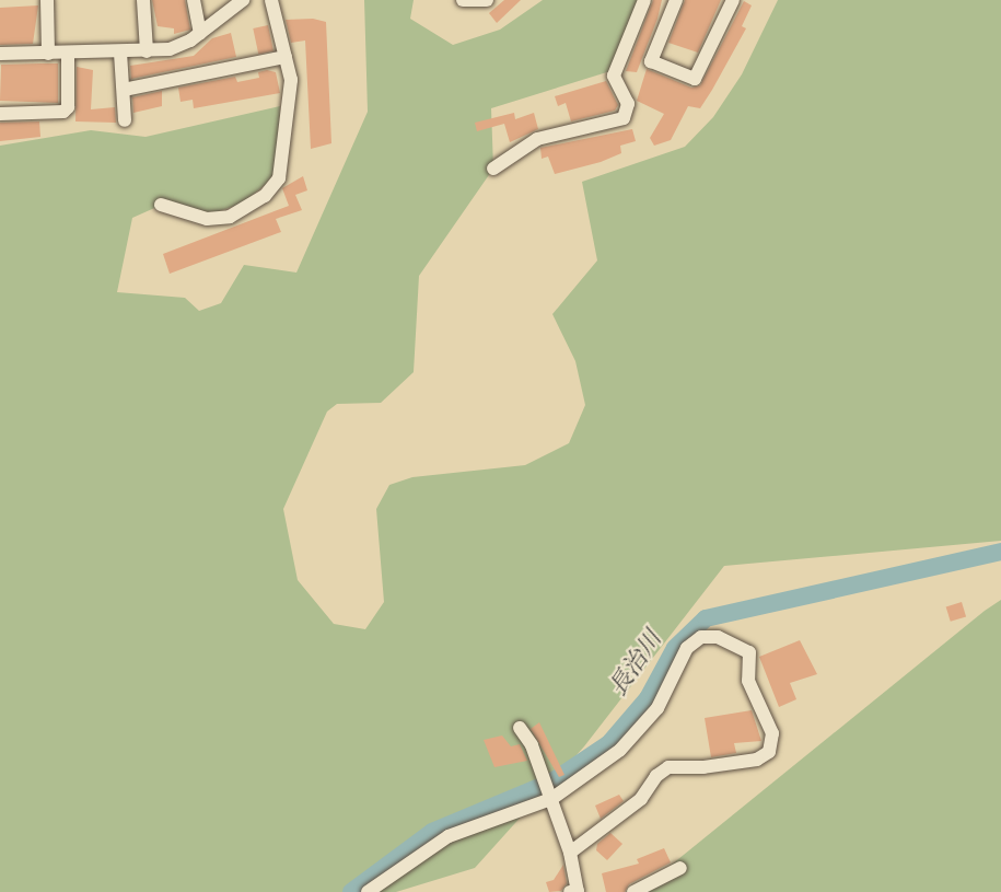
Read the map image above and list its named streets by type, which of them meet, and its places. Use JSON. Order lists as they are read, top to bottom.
{
  "water": ["長治川"]
}
